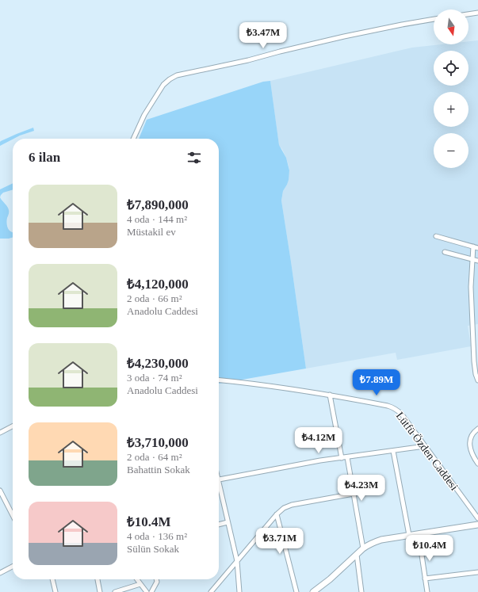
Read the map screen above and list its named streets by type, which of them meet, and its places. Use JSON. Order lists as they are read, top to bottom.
{
  "streets": {
    "street": ["Lütfü Özden Caddesi"]
  },
  "north": "bottom",
  "page": {
    "map_buttons": ["+", "−"],
    "price": [
      "₺3.47M",
      "₺7.89M",
      "₺4.12M",
      "₺4.23M",
      "₺3.71M",
      "₺10.4M"
    ],
    "heading": "6 ilan",
    "list": [
      {
        "name": "₺7,890,000",
        "note": "4 oda · 144 m² · Müstakil ev"
      },
      {
        "name": "₺4,120,000",
        "note": "2 oda · 66 m² · Anadolu Caddesi"
      },
      {
        "name": "₺4,230,000",
        "note": "3 oda · 74 m² · Anadolu Caddesi"
      },
      {
        "name": "₺3,710,000",
        "note": "2 oda · 64 m² · Bahattin Sokak"
      },
      {
        "name": "₺10.4M",
        "note": "4 oda · 136 m² · Sülün Sokak"
      }
    ]
  }
}
